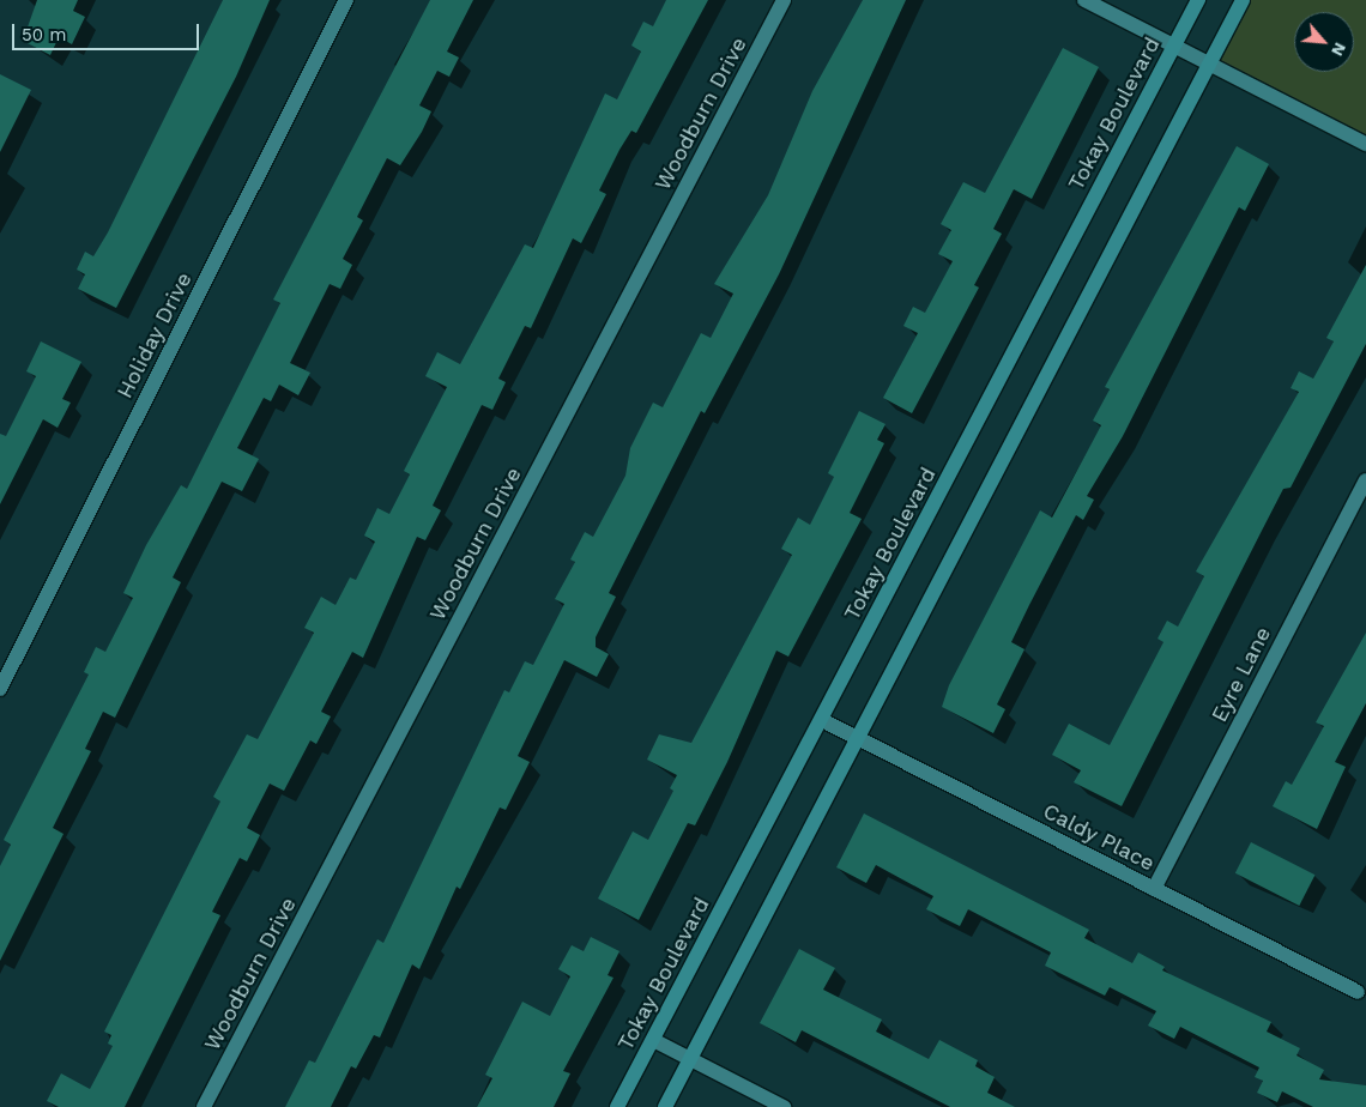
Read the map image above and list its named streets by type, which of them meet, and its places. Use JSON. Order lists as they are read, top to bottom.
{
  "streets": {
    "street": [
      "Woodburn Drive",
      "Tokay Boulevard",
      "Holiday Drive",
      "Eyre Lane",
      "Caldy Place"
    ]
  },
  "crossings": [
    ["Tokay Boulevard", "Caldy Place"],
    ["Eyre Lane", "Caldy Place"]
  ],
  "scale_bar": "50 m",
  "north": "bottom right"
}
